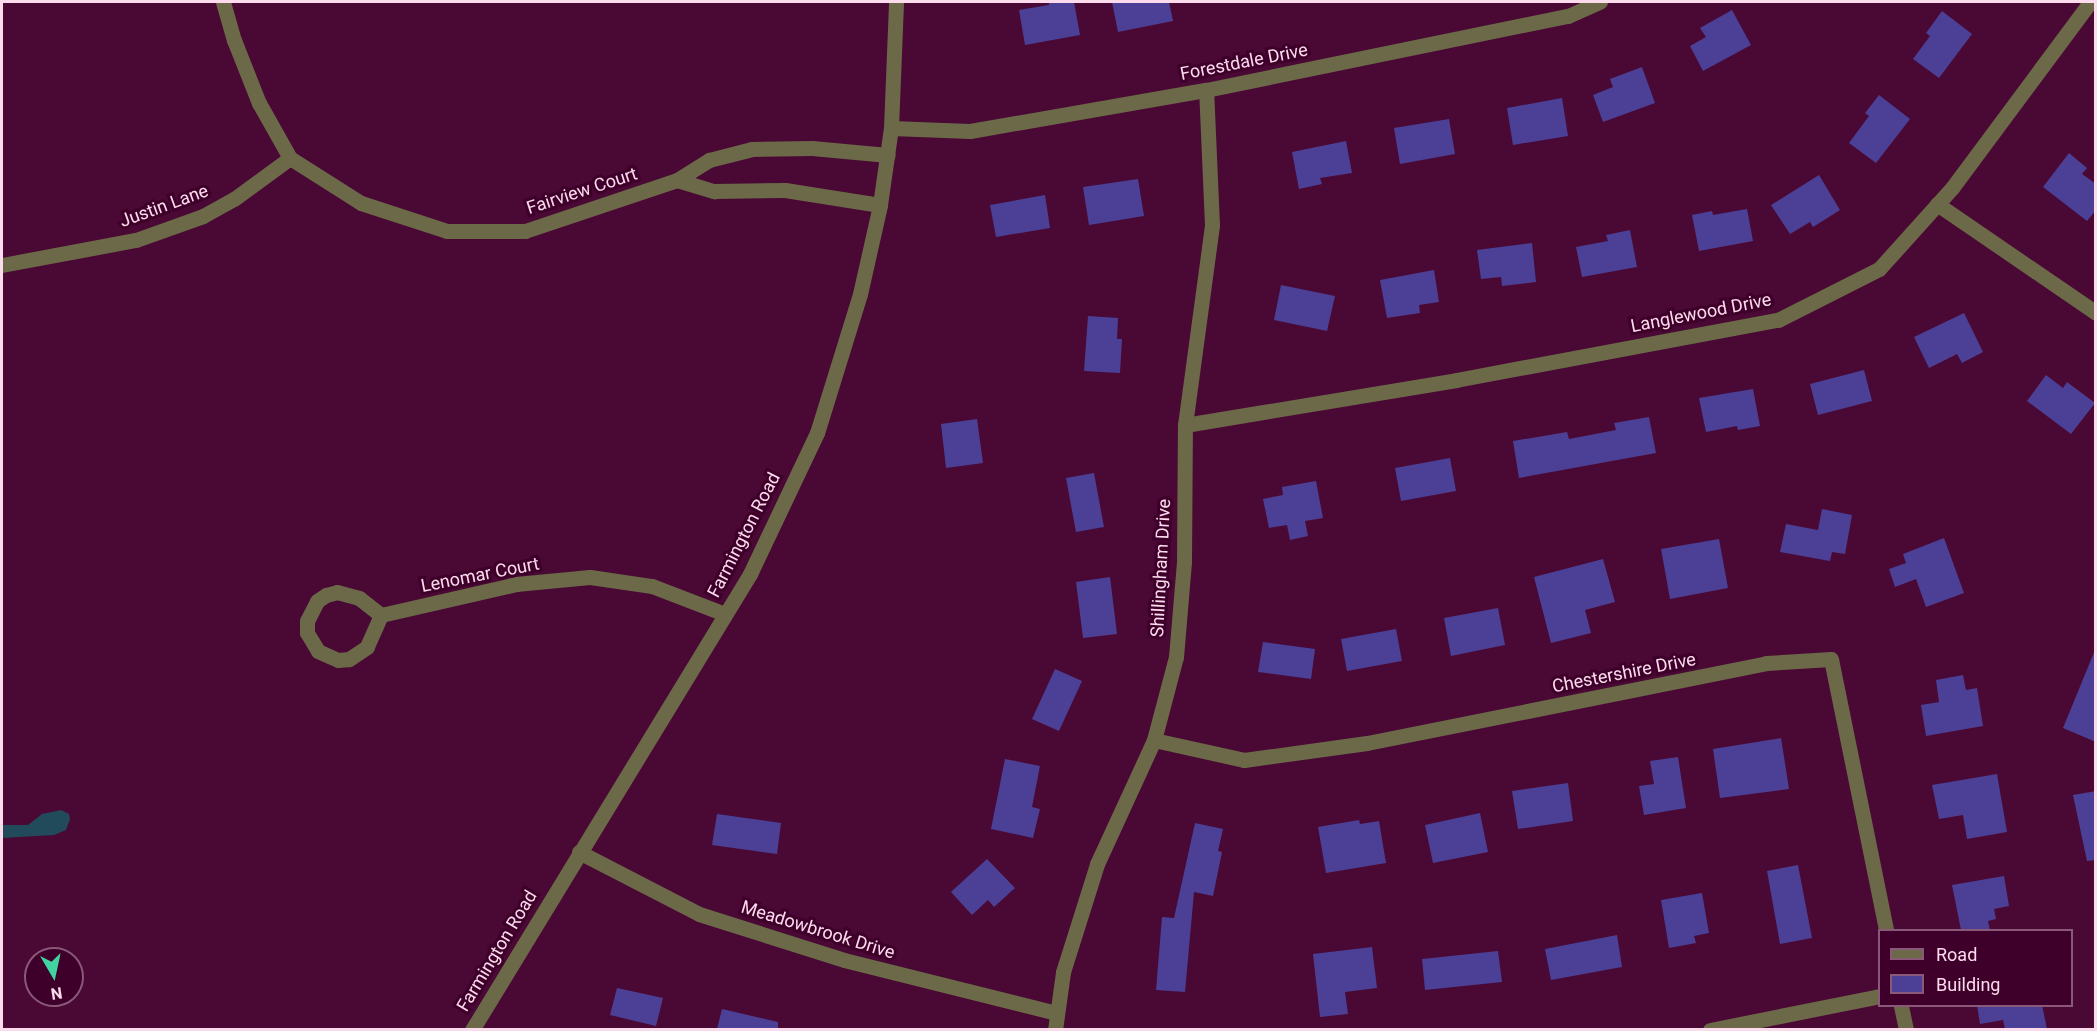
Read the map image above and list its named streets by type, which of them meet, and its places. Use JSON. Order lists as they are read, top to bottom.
{
  "streets": {
    "street": [
      "Forestdale Drive",
      "Fairview Court",
      "Justin Lane",
      "Langlewood Drive",
      "Farmington Road",
      "Shillingham Drive",
      "Lenomar Court",
      "Chestershire Drive",
      "Meadowbrook Drive"
    ]
  },
  "crossings": [
    ["Forestdale Drive", "Farmington Road"],
    ["Forestdale Drive", "Shillingham Drive"],
    ["Fairview Court", "Justin Lane"],
    ["Fairview Court", "Farmington Road"],
    ["Langlewood Drive", "Shillingham Drive"],
    ["Farmington Road", "Lenomar Court"],
    ["Farmington Road", "Meadowbrook Drive"],
    ["Shillingham Drive", "Chestershire Drive"],
    ["Shillingham Drive", "Meadowbrook Drive"]
  ],
  "legend": ["Road", "Building"],
  "north": "bottom"
}
